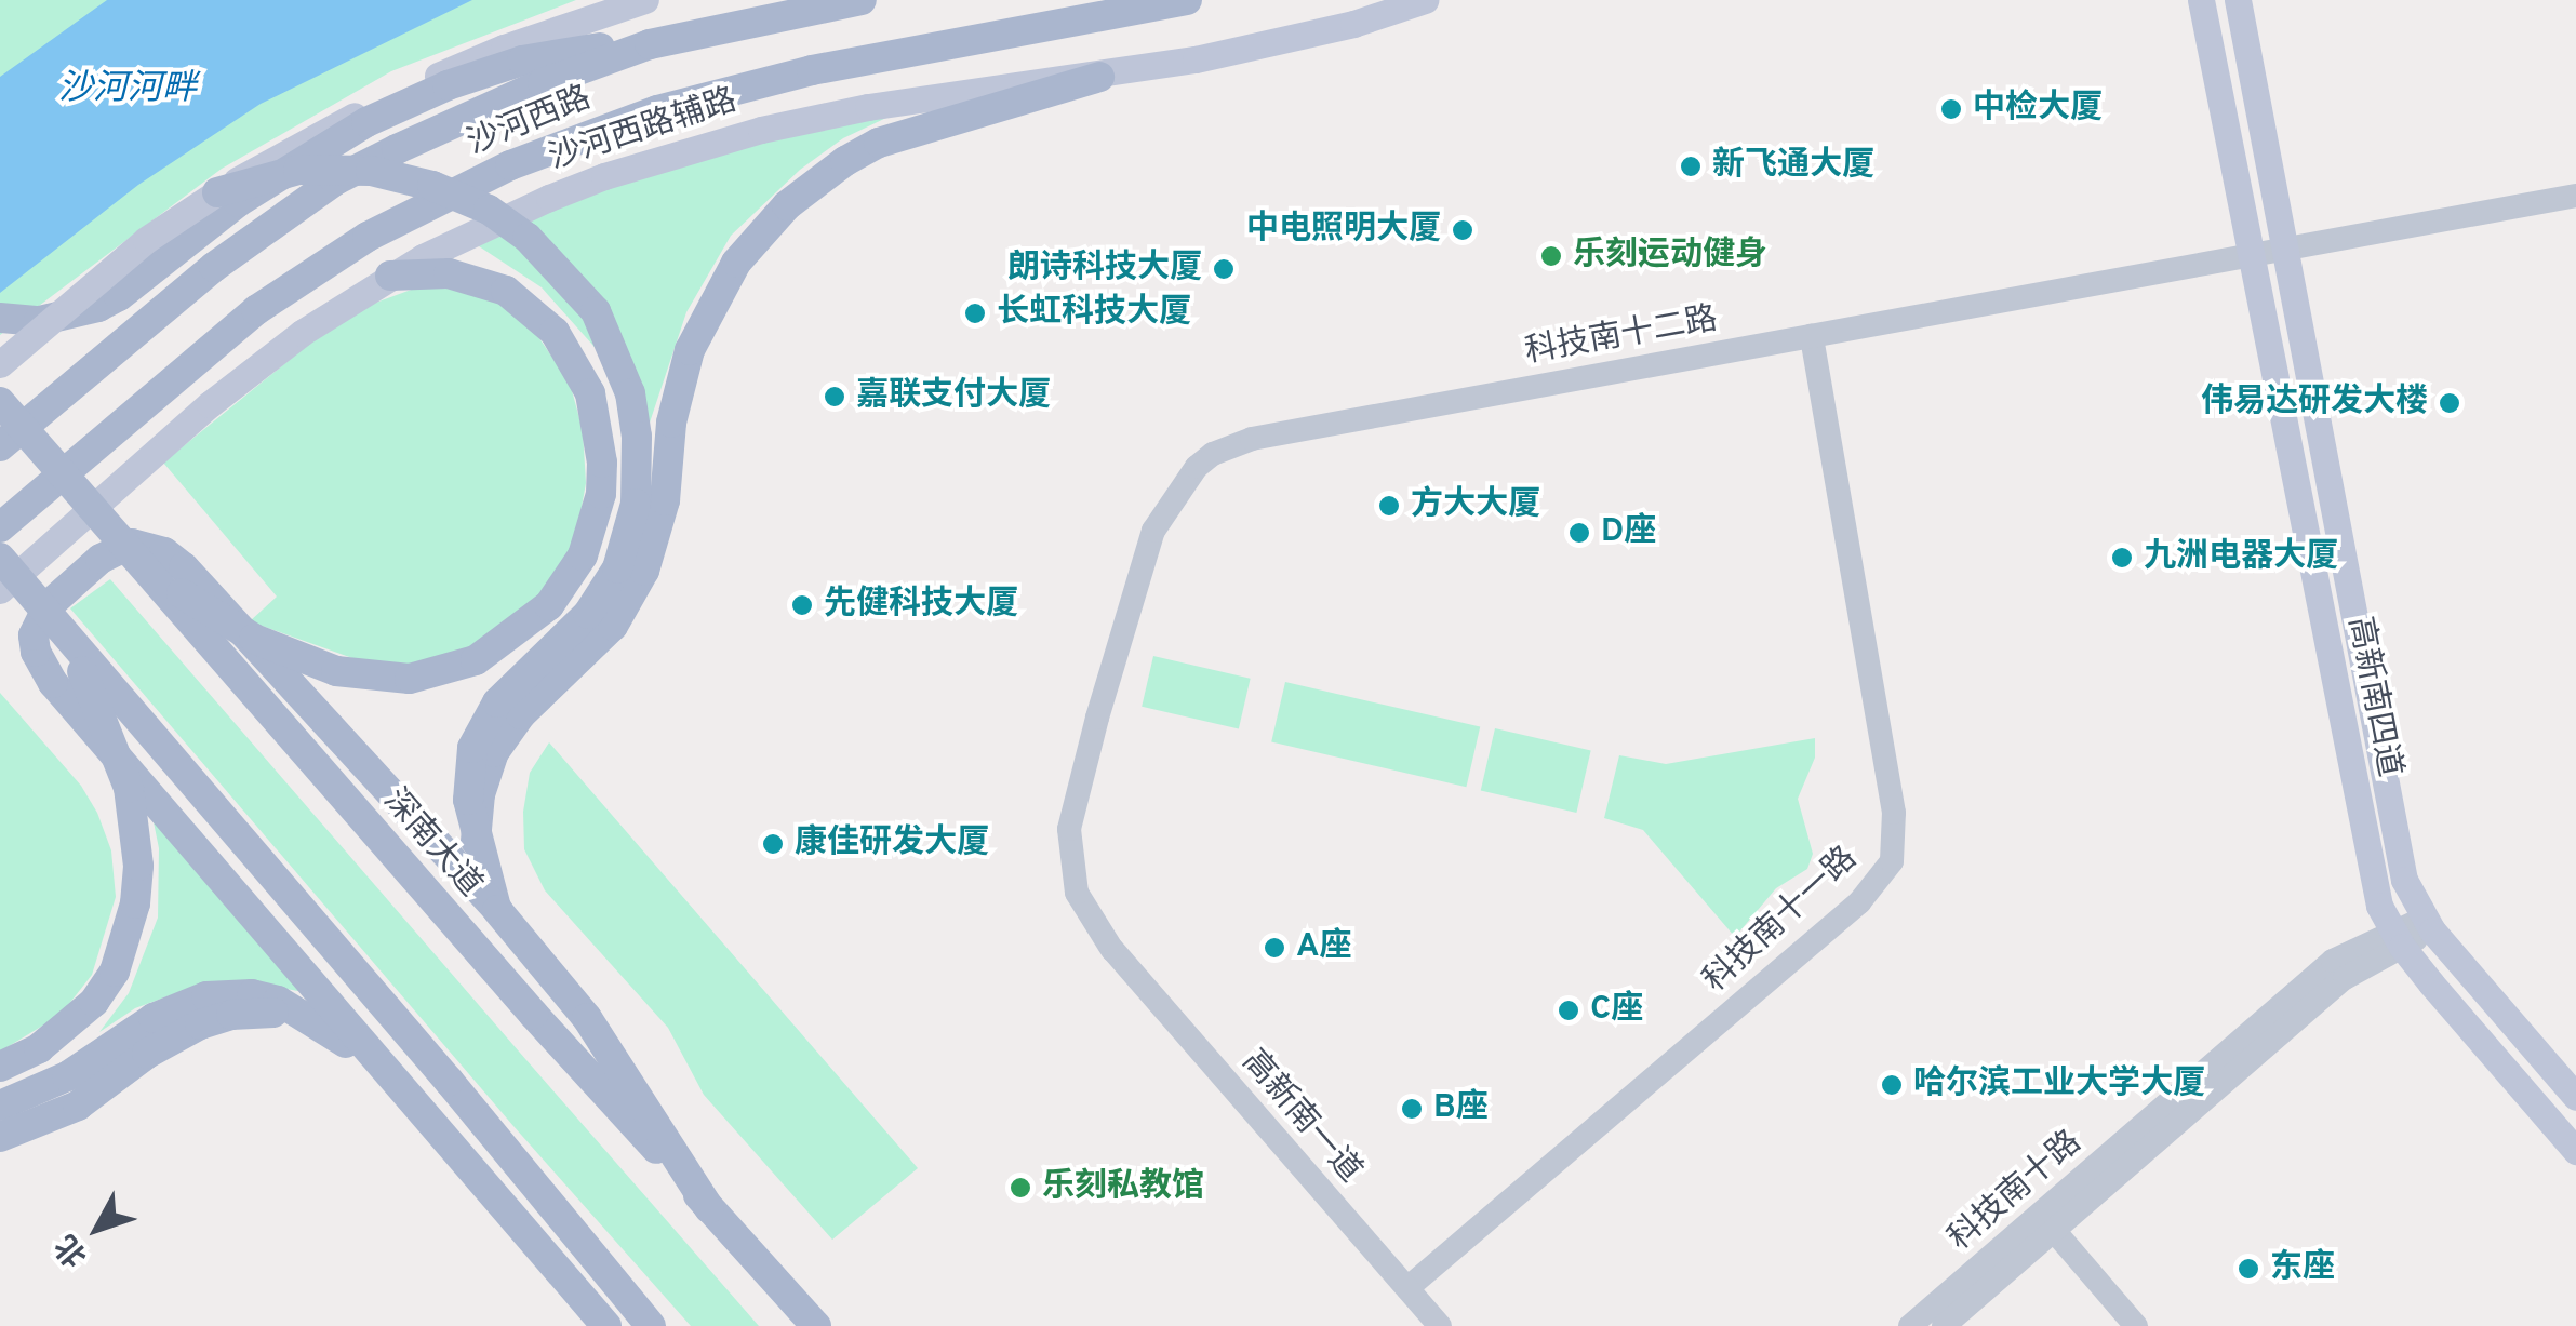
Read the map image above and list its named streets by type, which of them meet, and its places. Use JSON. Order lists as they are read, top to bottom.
{
  "streets": {
    "main road": [
      "沙河西路",
      "沙河西路辅路",
      "高新南四道",
      "深南大道"
    ],
    "street": [
      "科技南十二路",
      "科技南十一路",
      "高新南一道",
      "科技南十路"
    ]
  },
  "crossings": [
    ["科技南十二路", "高新南四道"],
    ["科技南十二路", "科技南十一路"],
    ["科技南十二路", "高新南一道"],
    ["高新南四道", "科技南十路"],
    ["科技南十一路", "高新南一道"]
  ],
  "water": ["沙河河畔"],
  "places": [
    "中检大厦",
    "新飞通大厦",
    "中电照明大厦",
    "乐刻·运动健身",
    "朗诗科技大厦",
    "长虹科技大厦",
    "嘉联支付大厦",
    "伟易达研发大楼",
    "方大大厦",
    "D座",
    "九洲电器大厦",
    "先健科技大厦",
    "康佳研发大厦",
    "A座",
    "C座",
    "哈尔滨工业大学大厦",
    "B座",
    "乐刻·私教馆",
    "东座"
  ],
  "north": "bottom left"
}
